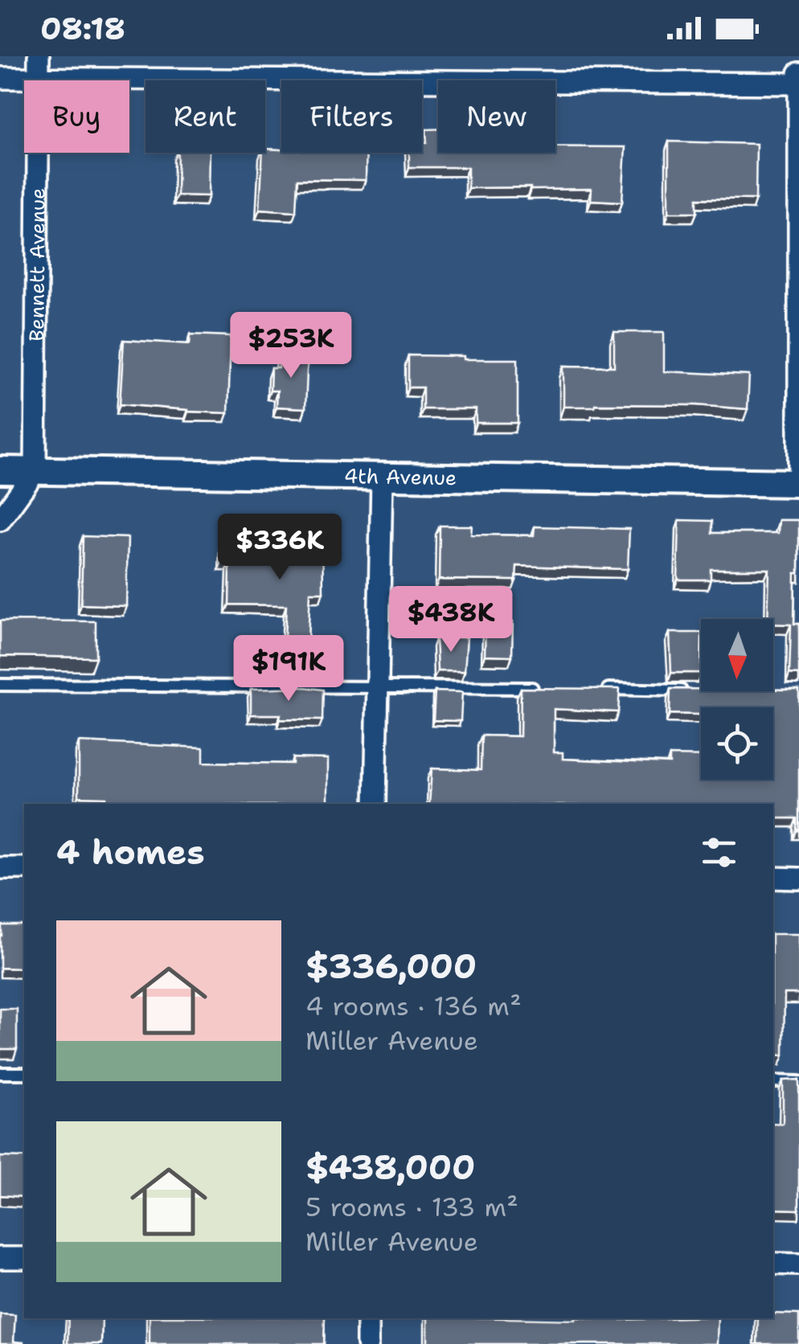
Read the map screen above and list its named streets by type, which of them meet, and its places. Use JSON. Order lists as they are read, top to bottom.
{
  "streets": {
    "street": ["Bennett Avenue", "4th Avenue"]
  },
  "crossings": [
    ["Bennett Avenue", "4th Avenue"]
  ],
  "north": "bottom",
  "page": {
    "status": "08:18",
    "chip": [
      "Buy",
      "Rent",
      "Filters",
      "New"
    ],
    "price": [
      "$253K",
      "$336K",
      "$438K",
      "$191K"
    ],
    "heading": "4 homes",
    "list": [
      {
        "name": "$336,000",
        "note": "4 rooms · 136 m² · Miller Avenue"
      },
      {
        "name": "$438,000",
        "note": "5 rooms · 133 m² · Miller Avenue"
      }
    ]
  }
}
